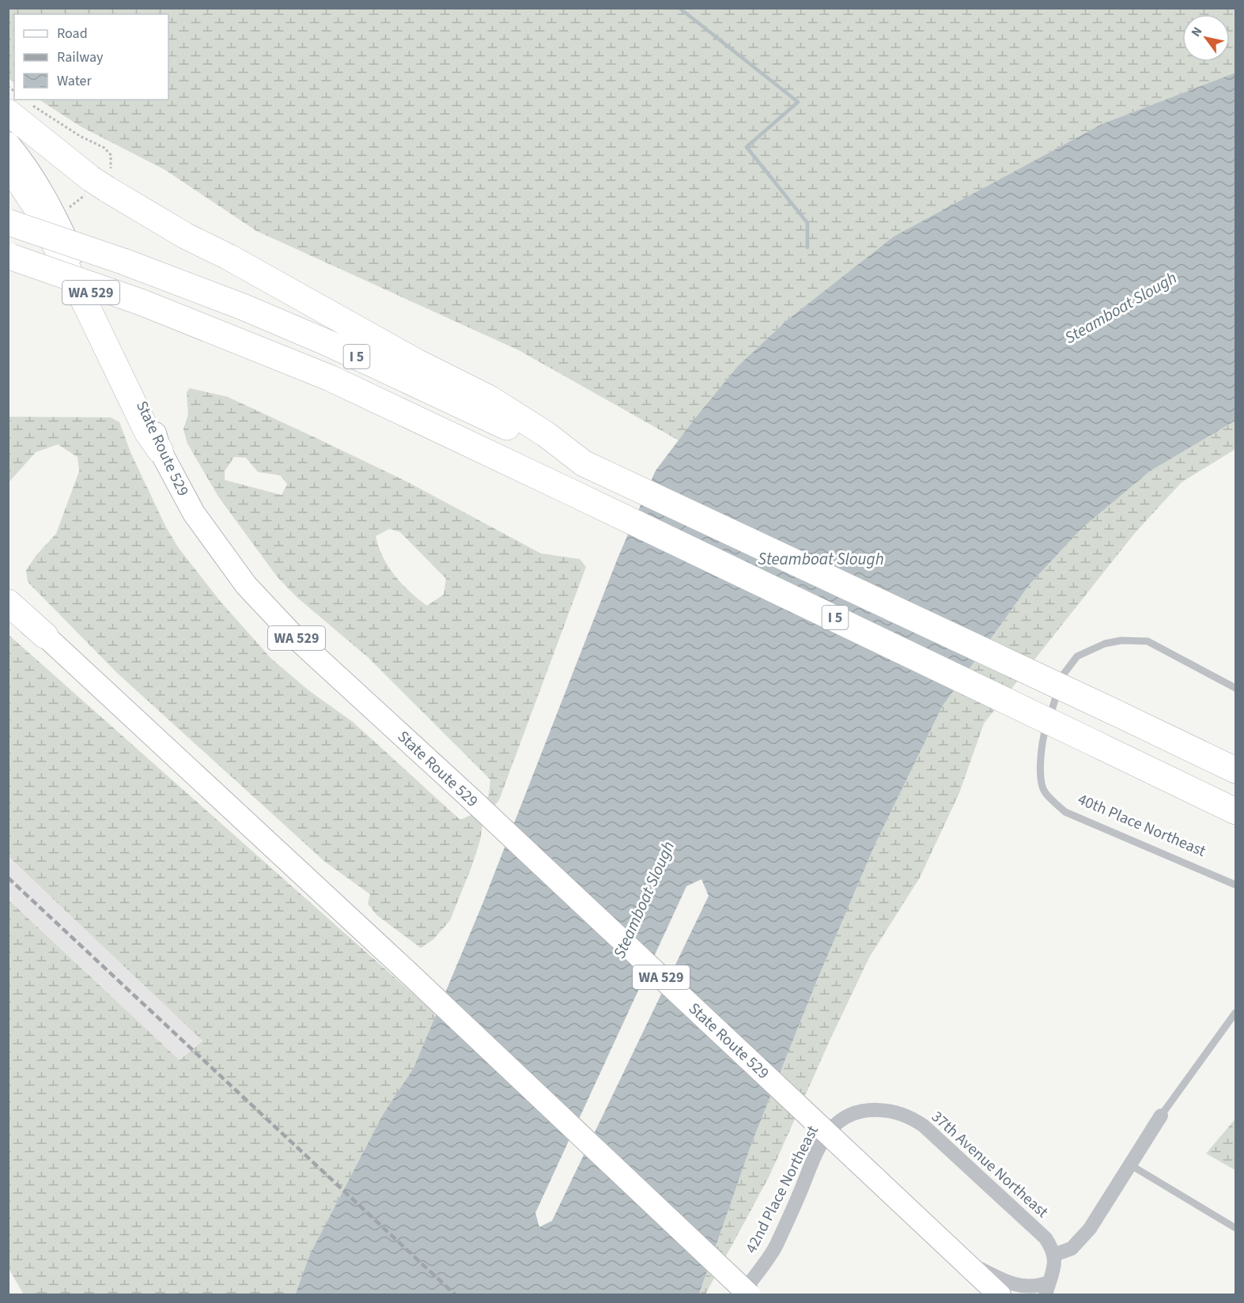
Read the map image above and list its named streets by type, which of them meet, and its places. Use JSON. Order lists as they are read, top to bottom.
{
  "streets": {
    "highway": ["I 5"],
    "main road": ["WA 529", "State Route 529"],
    "street": ["37th Avenue Northeast", "42nd Place Northeast"],
    "lane": ["40th Place Northeast"]
  },
  "crossings": [
    ["37th Avenue Northeast", "42nd Place Northeast"]
  ],
  "water": ["Steamboat Slough"],
  "legend": ["Road", "Railway", "Water"],
  "north": "top left"
}
